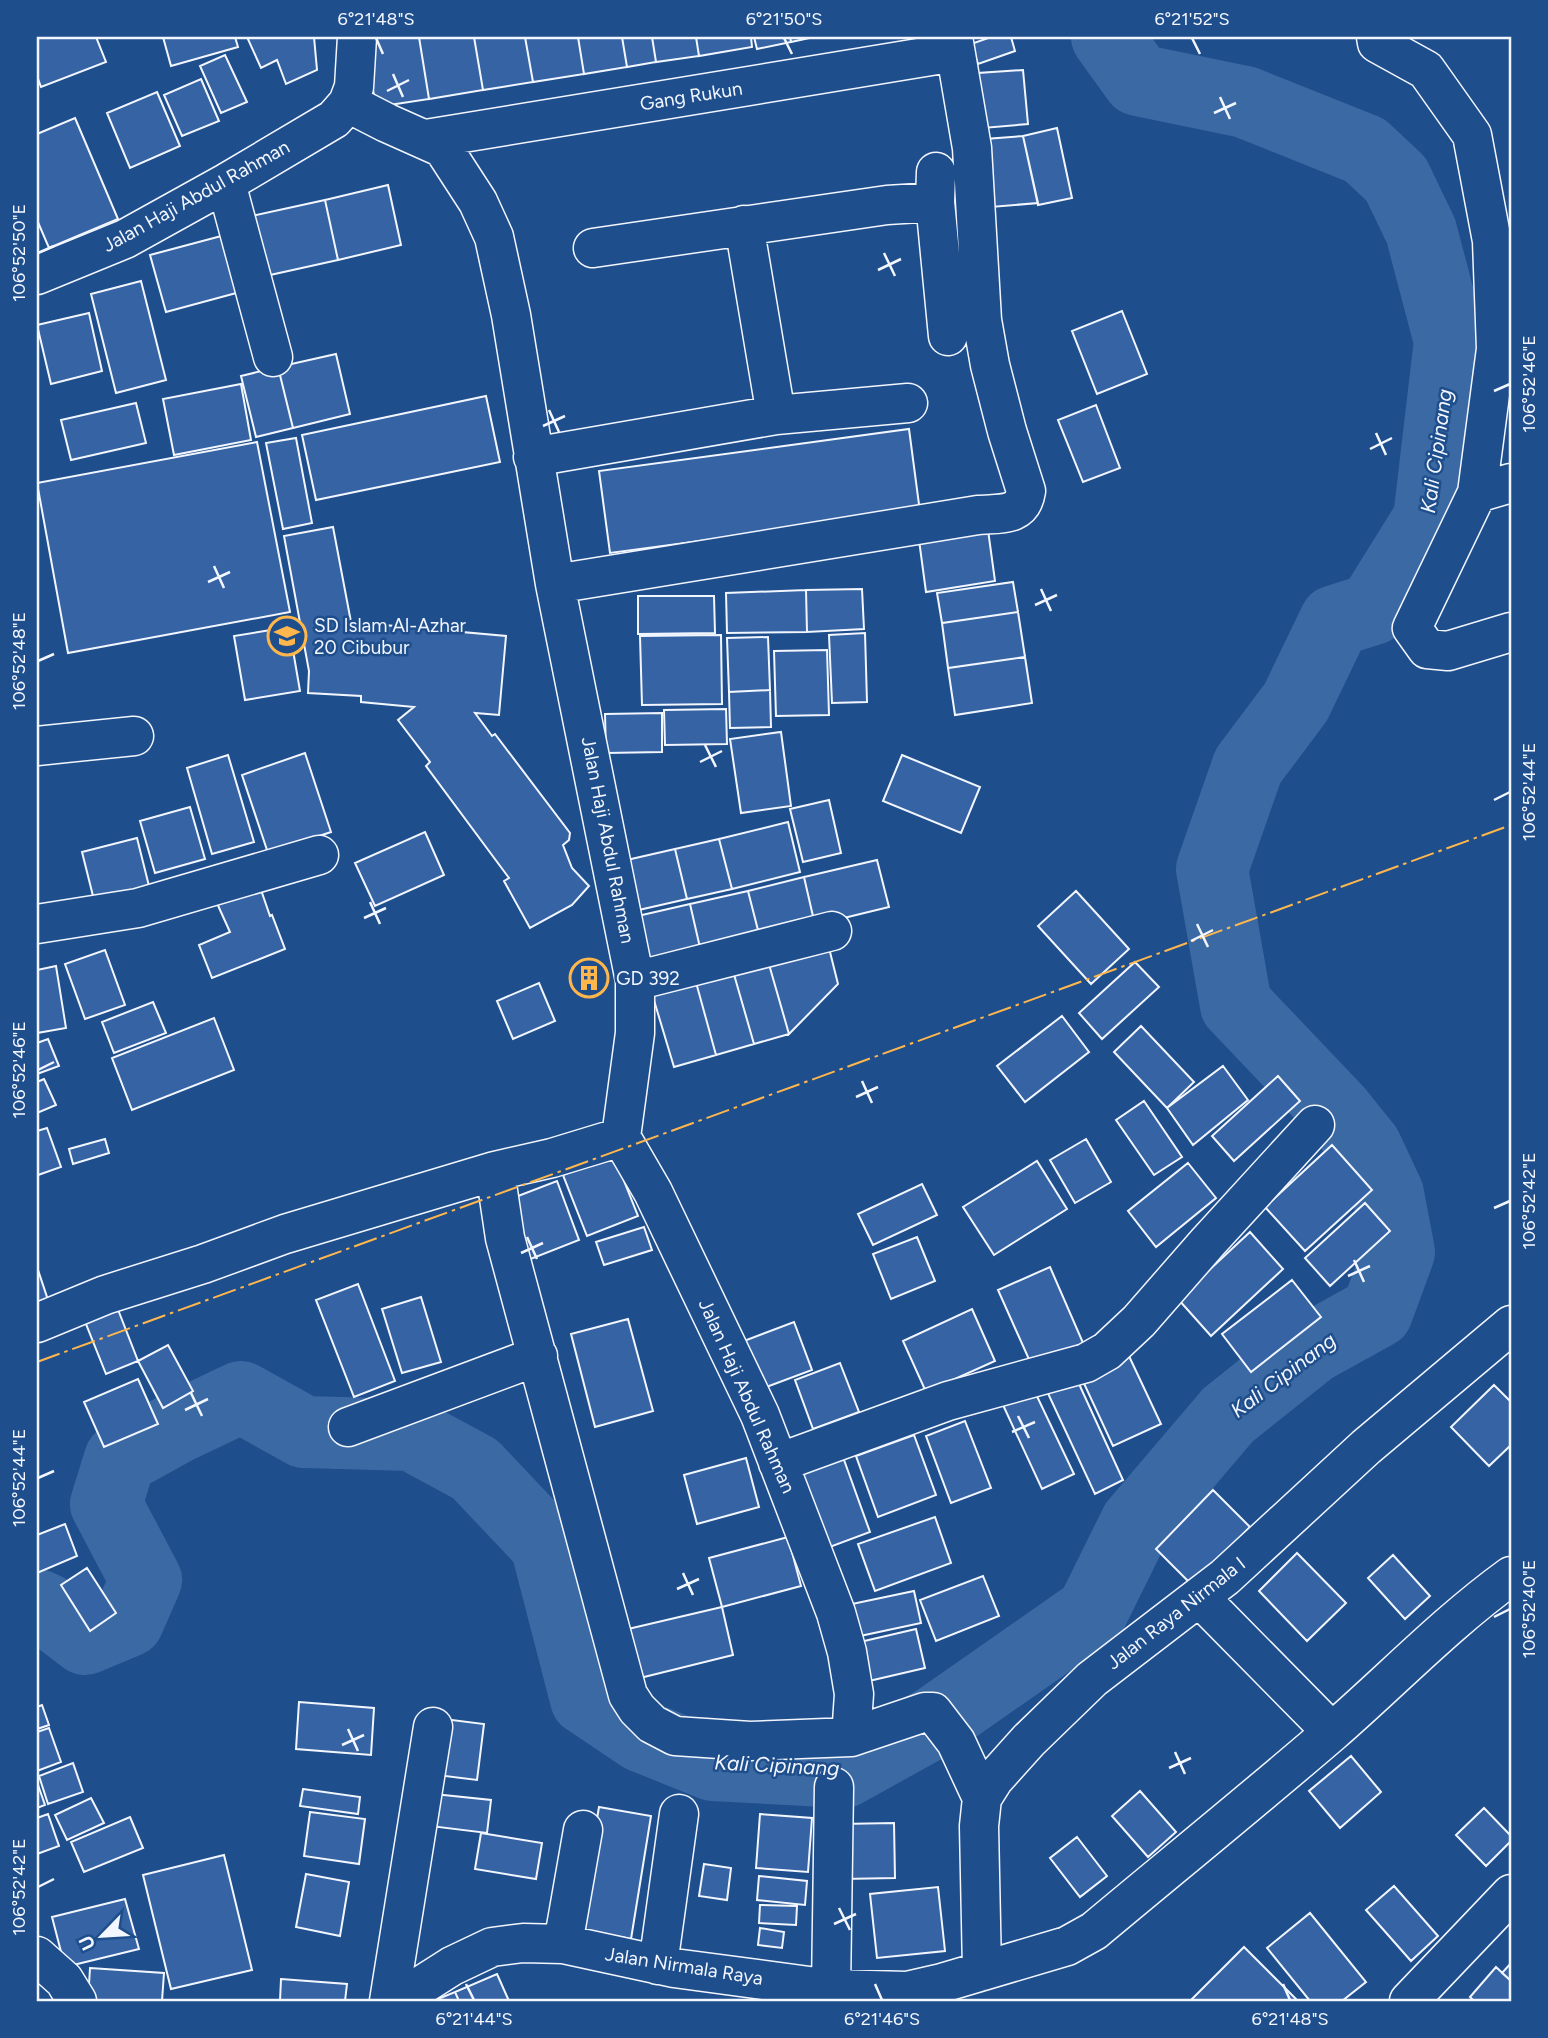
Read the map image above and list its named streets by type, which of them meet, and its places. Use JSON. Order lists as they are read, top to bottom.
{
  "streets": {
    "street": [
      "Gang Rukun",
      "Jalan Haji Abdul Rahman",
      "Jalan Raya Nirmala I",
      "Jalan Nirmala Raya"
    ]
  },
  "crossings": [
    ["Gang Rukun", "Jalan Haji Abdul Rahman"]
  ],
  "water": ["Kali Cipinang"],
  "places": {
    "school or university": ["SD Islam Al-Azhar 20 Cibubur"],
    "building": ["GD 392"]
  },
  "north": "bottom left",
  "coordinates": [
    "6°21'48\"S",
    "6°21'50\"S",
    "6°21'52\"S",
    "106°52'50\"E",
    "106°52'46\"E",
    "106°52'48\"E",
    "106°52'44\"E",
    "106°52'42\"E",
    "106°52'40\"E",
    "6°21'44\"S",
    "6°21'46\"S"
  ]
}
